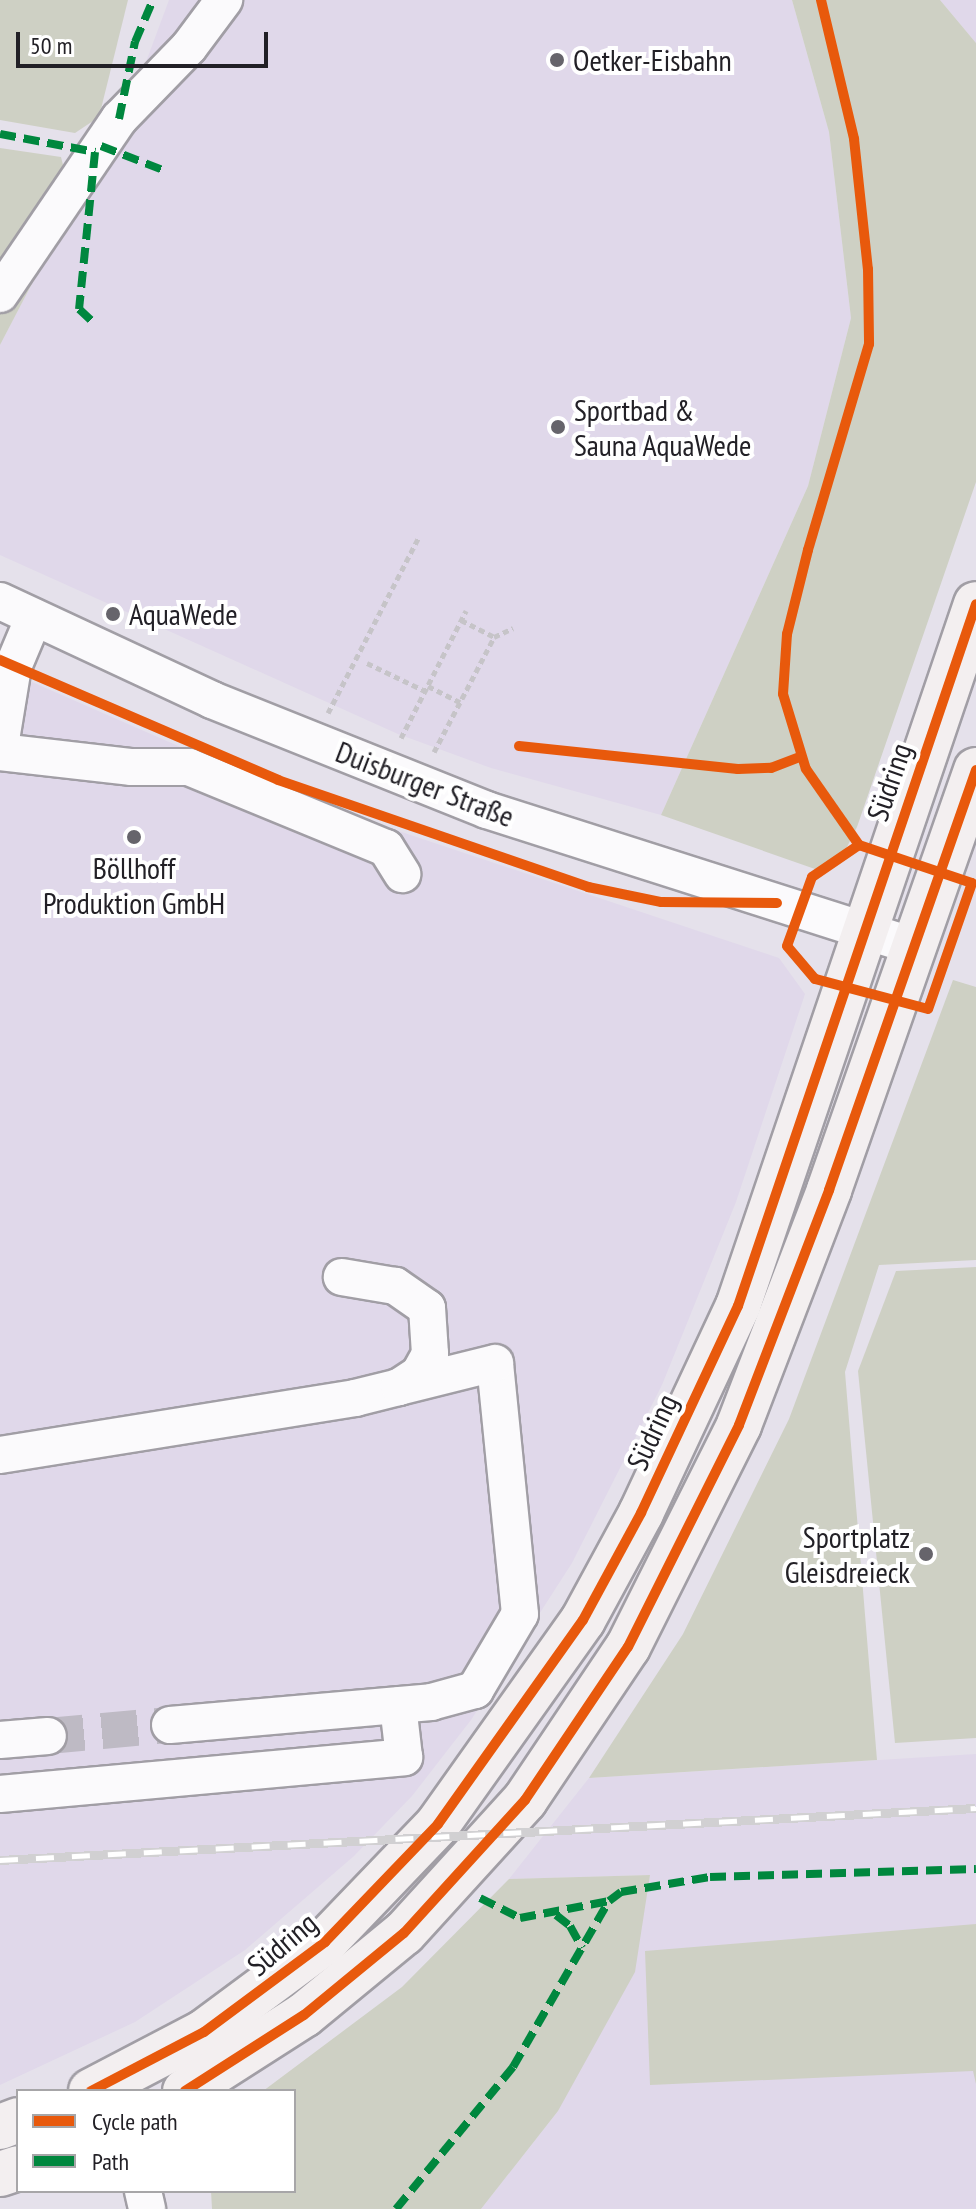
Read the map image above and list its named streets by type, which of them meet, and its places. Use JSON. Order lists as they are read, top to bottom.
{
  "streets": {
    "main road": ["Südring"],
    "street": ["Duisburger Straße"]
  },
  "crossings": [
    ["Südring", "Duisburger Straße"]
  ],
  "places": [
    "Oetker-Eisbahn",
    "Sportbad & Sauna AquaWede",
    "AquaWede",
    "Böllhoff Produktion GmbH",
    "Sportplatz Gleisdreieck"
  ],
  "legend": ["Cycle path", "Path"],
  "scale_bar": "50 m"
}
